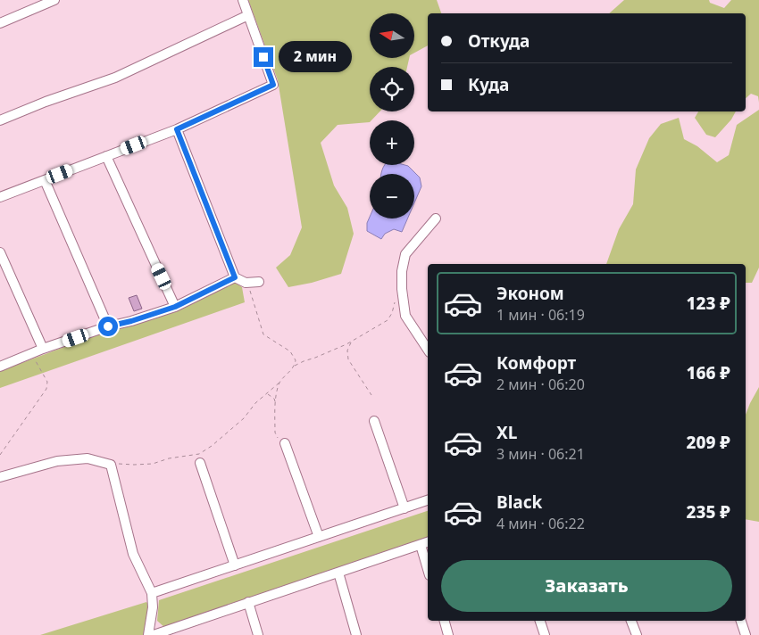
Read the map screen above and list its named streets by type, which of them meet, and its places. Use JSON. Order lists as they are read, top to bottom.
{
  "north": "left",
  "page": {
    "map_buttons": ["+", "−"],
    "banner": ["Откуда", "Куда"],
    "bubble": "2 мин",
    "list": [
      {
        "name": "Эконом",
        "note": "1 мин · 06:19",
        "value": "123 ₽"
      },
      {
        "name": "Комфорт",
        "note": "2 мин · 06:20",
        "value": "166 ₽"
      },
      {
        "name": "XL",
        "note": "3 мин · 06:21",
        "value": "209 ₽"
      },
      {
        "name": "Black",
        "note": "4 мин · 06:22",
        "value": "235 ₽"
      }
    ],
    "buttons": "Заказать"
  }
}
